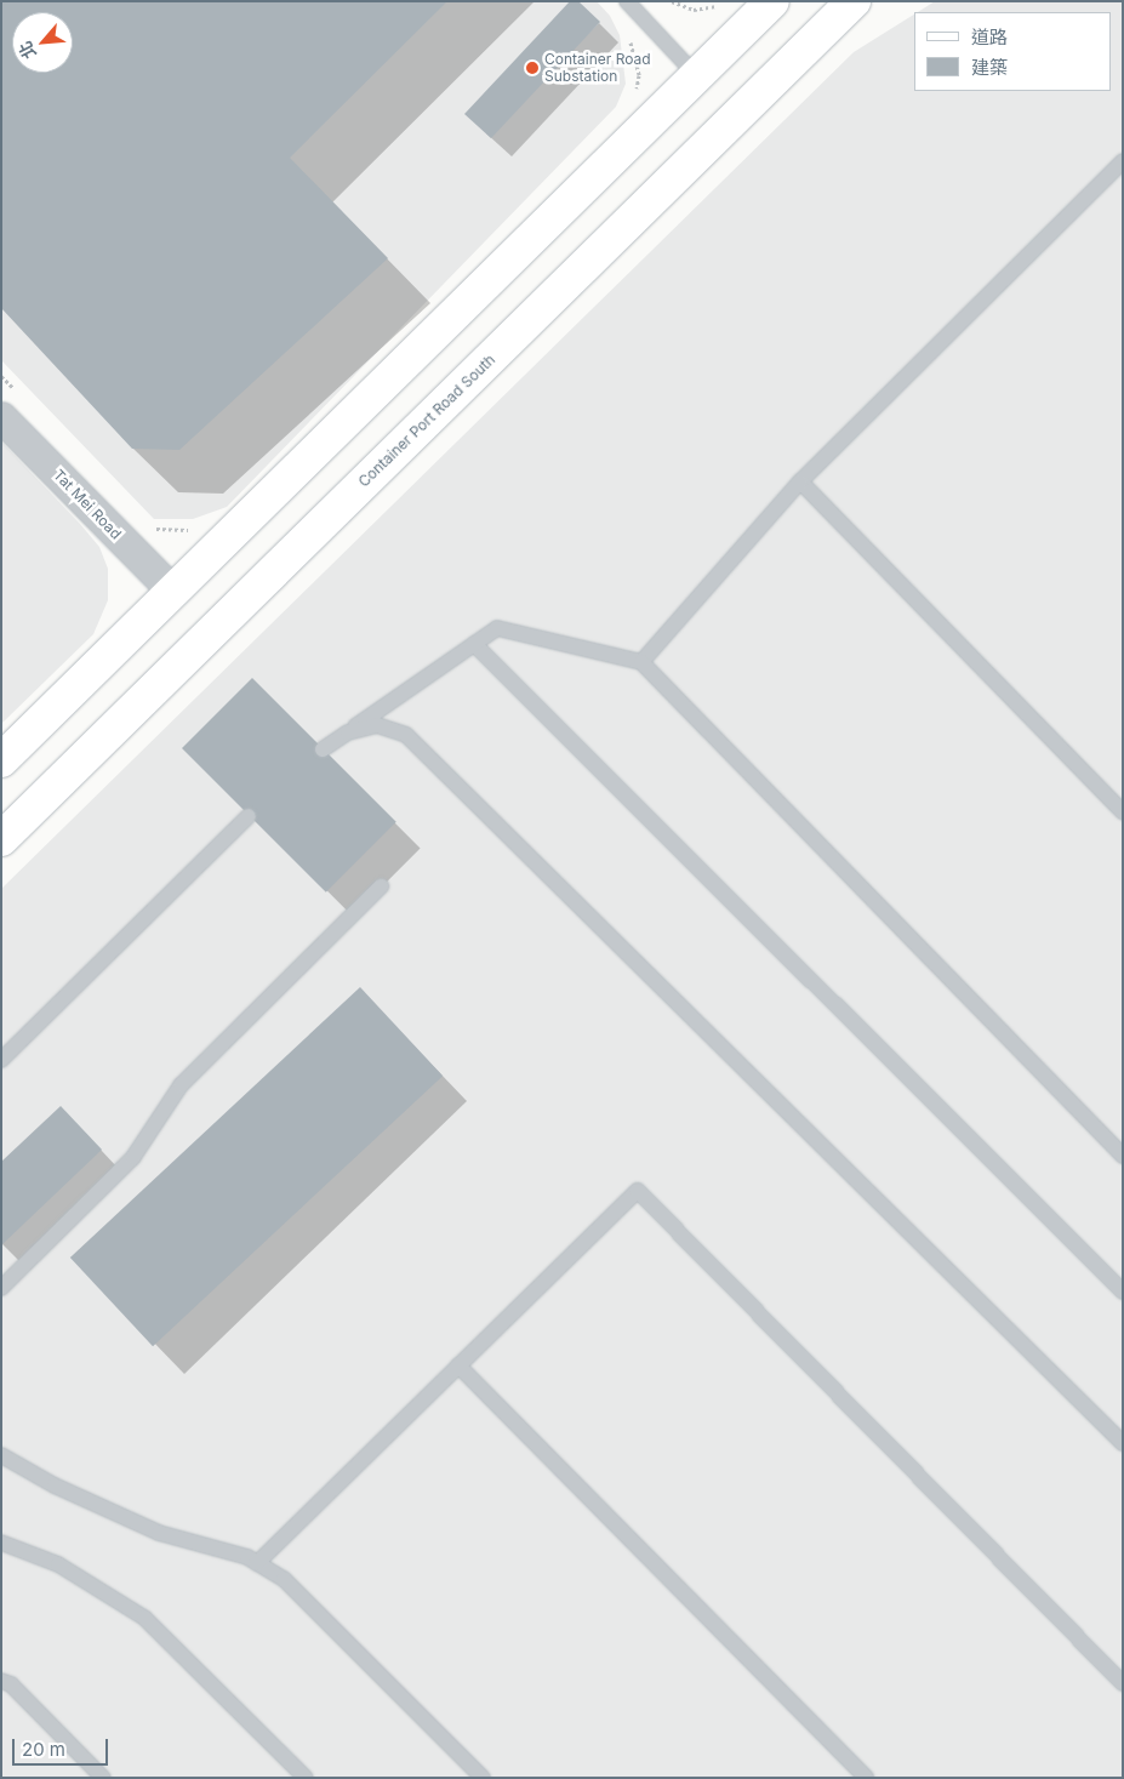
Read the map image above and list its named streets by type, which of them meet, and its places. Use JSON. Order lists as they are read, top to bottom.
{
  "streets": {
    "street": ["Container Port Road South", "Tat Mei Road"]
  },
  "places": ["Container Road Substation"],
  "legend": ["道路", "建築"],
  "scale_bar": "20 m",
  "north": "bottom left"
}
